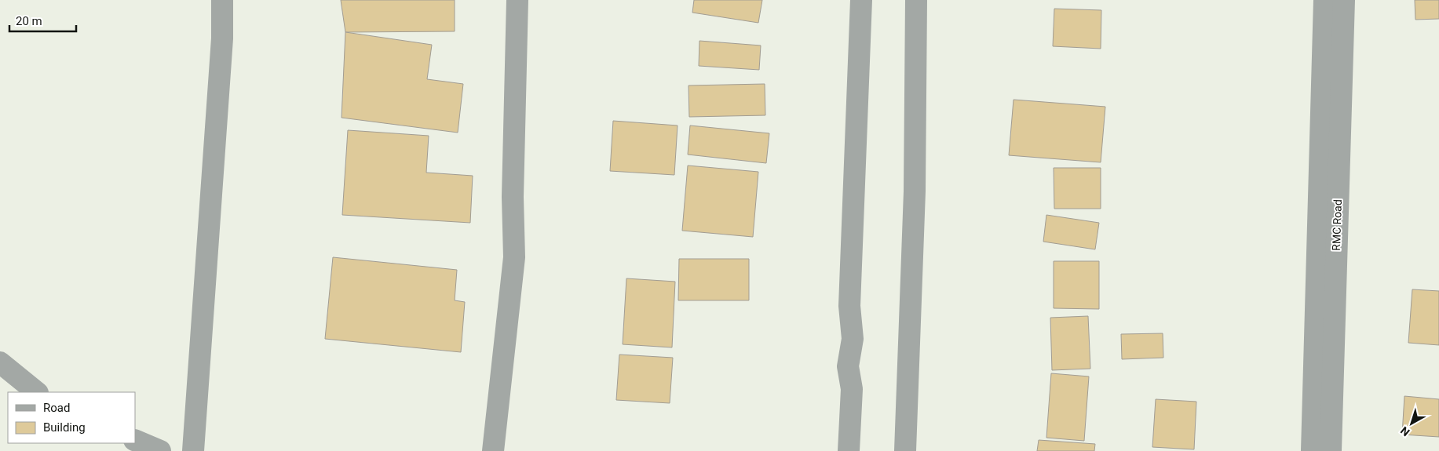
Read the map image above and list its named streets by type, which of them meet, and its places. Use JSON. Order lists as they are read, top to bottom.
{
  "streets": {
    "street": ["RMC Road"]
  },
  "legend": ["Road", "Building"],
  "scale_bar": "20 m",
  "north": "bottom left"
}
